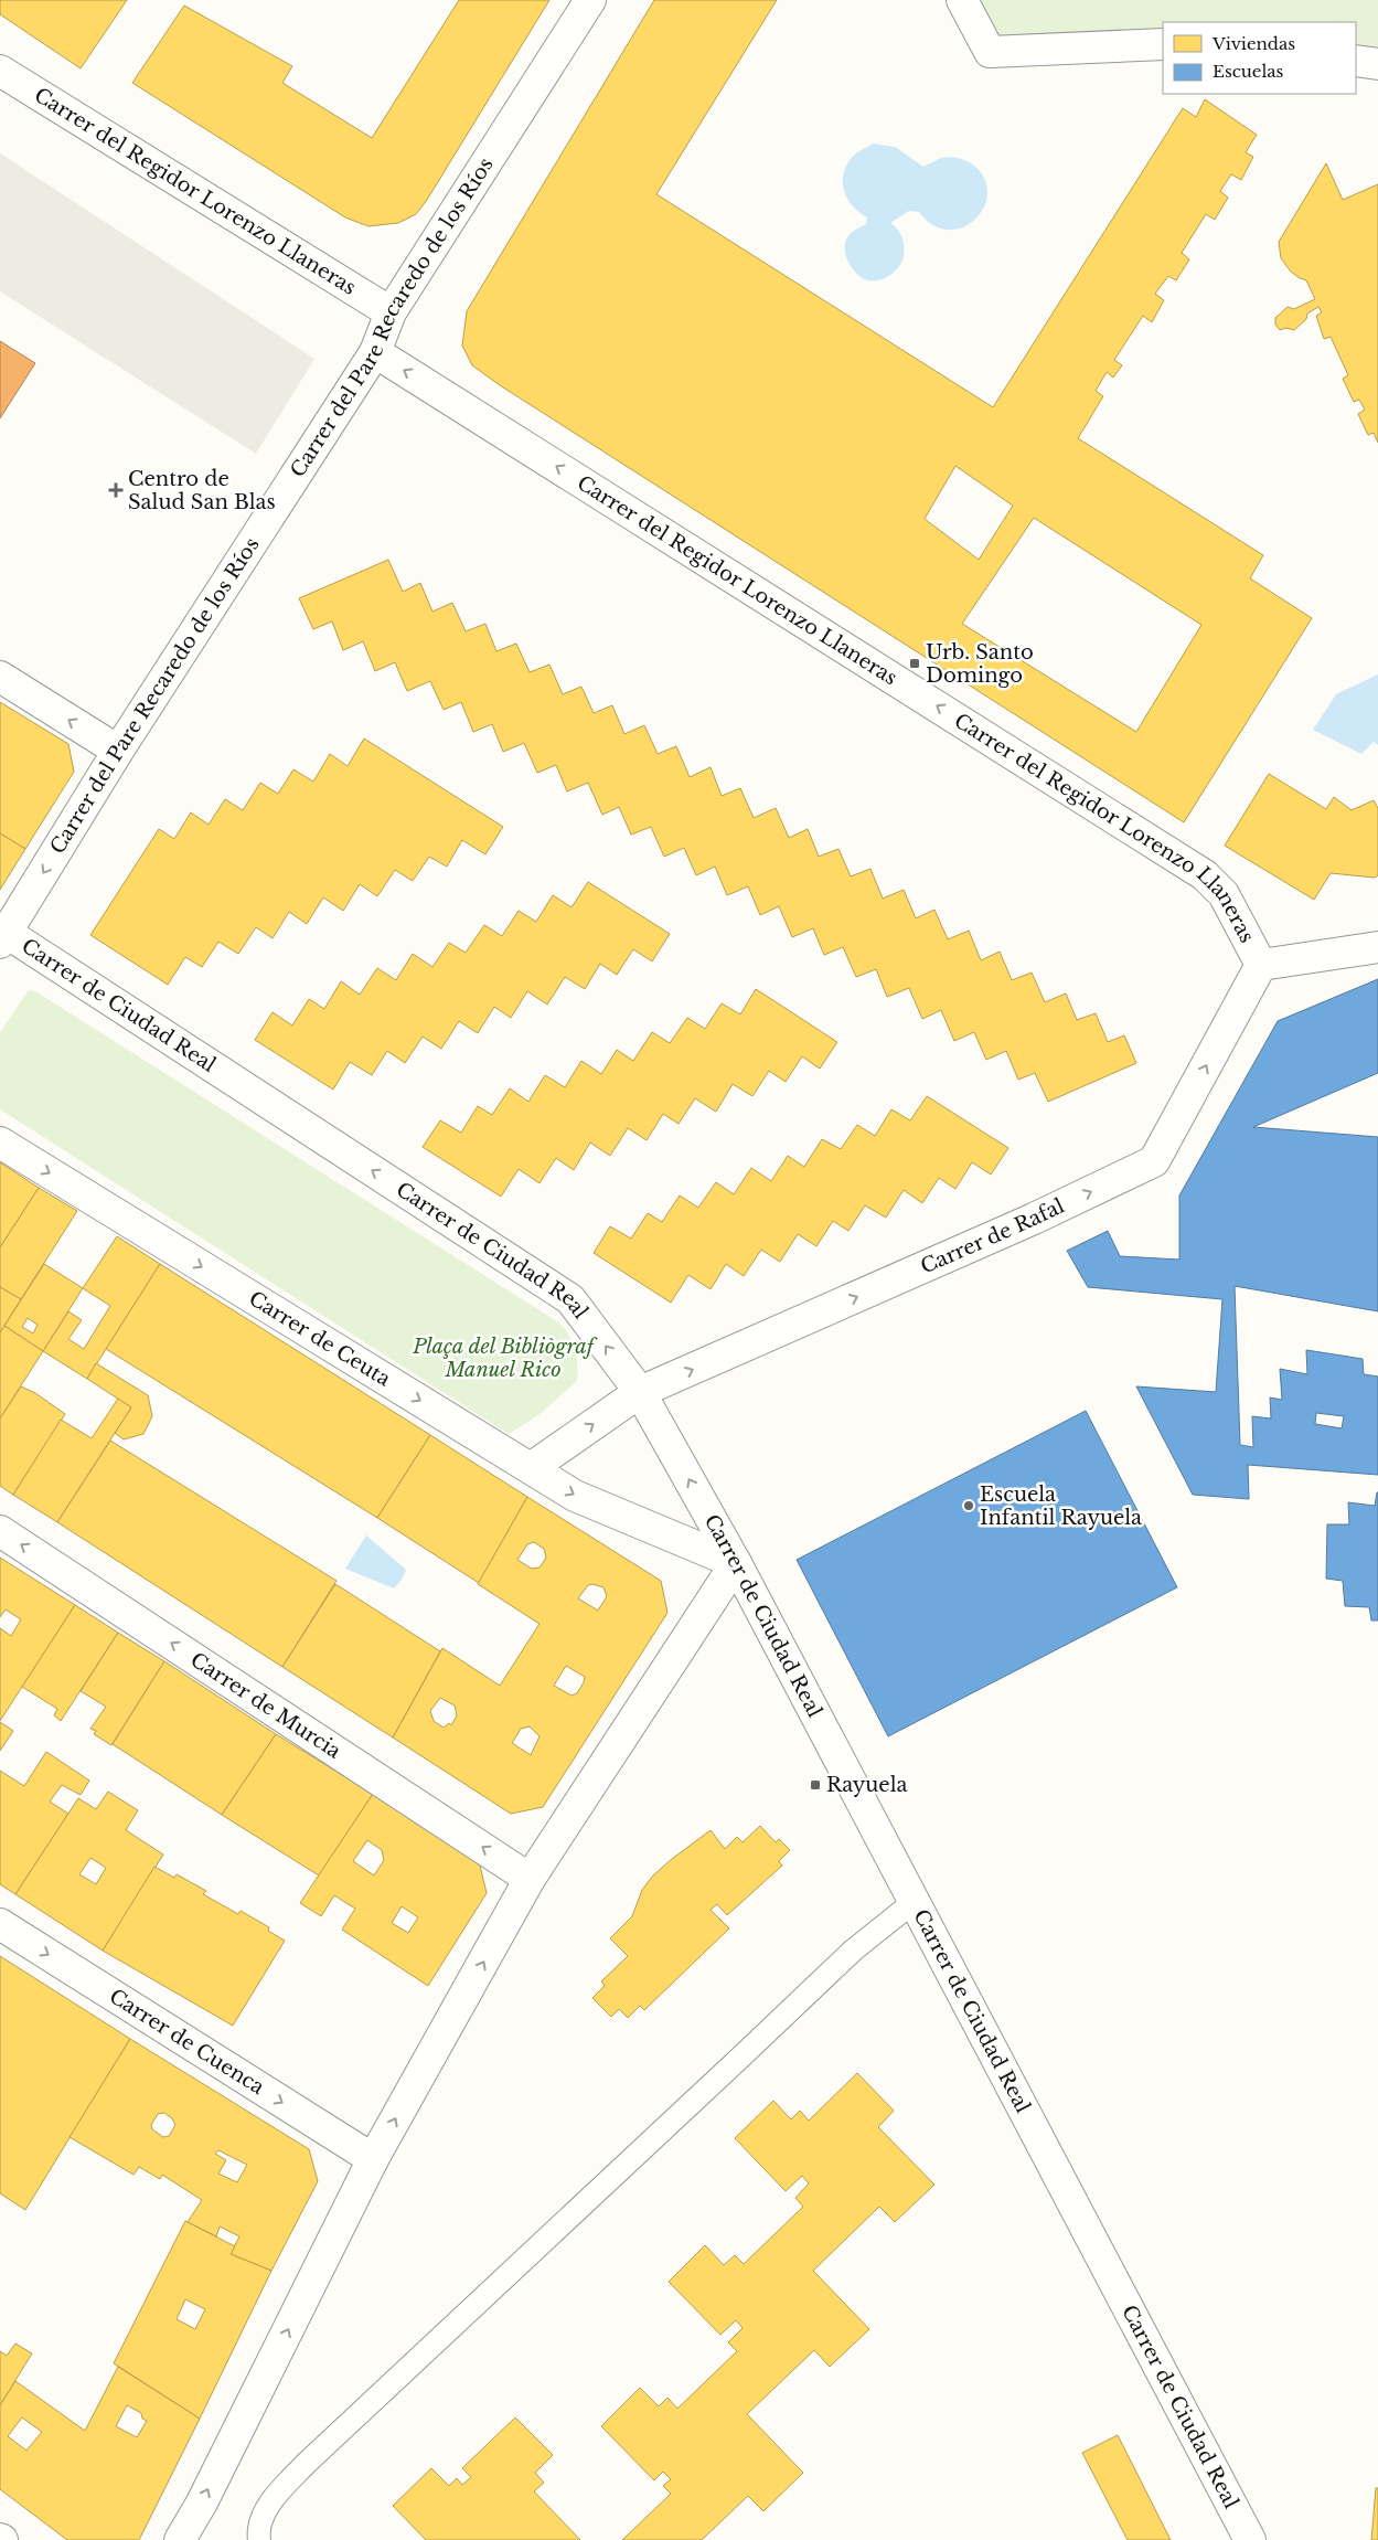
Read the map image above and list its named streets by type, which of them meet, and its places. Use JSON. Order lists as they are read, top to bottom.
{
  "streets": {
    "street": [
      "Carrer del Regidor Lorenzo Llaneras",
      "Carrer del Pare Recaredo de los Ríos",
      "Carrer de Ciudad Real",
      "Carrer de Rafal",
      "Carrer de Ceuta",
      "Carrer de Murcia",
      "Carrer de Cuenca"
    ]
  },
  "crossings": [
    ["Carrer del Regidor Lorenzo Llaneras", "Carrer del Pare Recaredo de los Ríos"],
    ["Carrer del Regidor Lorenzo Llaneras", "Carrer de Rafal"],
    ["Carrer del Pare Recaredo de los Ríos", "Carrer de Ciudad Real"],
    ["Carrer de Ciudad Real", "Carrer de Rafal"],
    ["Carrer de Ciudad Real", "Carrer de Ceuta"],
    ["Carrer de Rafal", "Carrer de Ceuta"]
  ],
  "one_way": [
    "Carrer del Regidor Lorenzo Llaneras",
    "Carrer de Ciudad Real",
    "Carrer de Rafal",
    "Carrer de Ceuta",
    "Carrer de Murcia",
    "Carrer de Cuenca"
  ],
  "parks": ["Plaça del Bibliògraf Manuel Rico"],
  "places": {
    "health": ["Centro de Salud San Blas"],
    "transit": ["Urb. Santo Domingo", "Rayuela"],
    "other": ["Escuela Infantil Rayuela"]
  },
  "legend": ["Viviendas", "Escuelas"]
}
